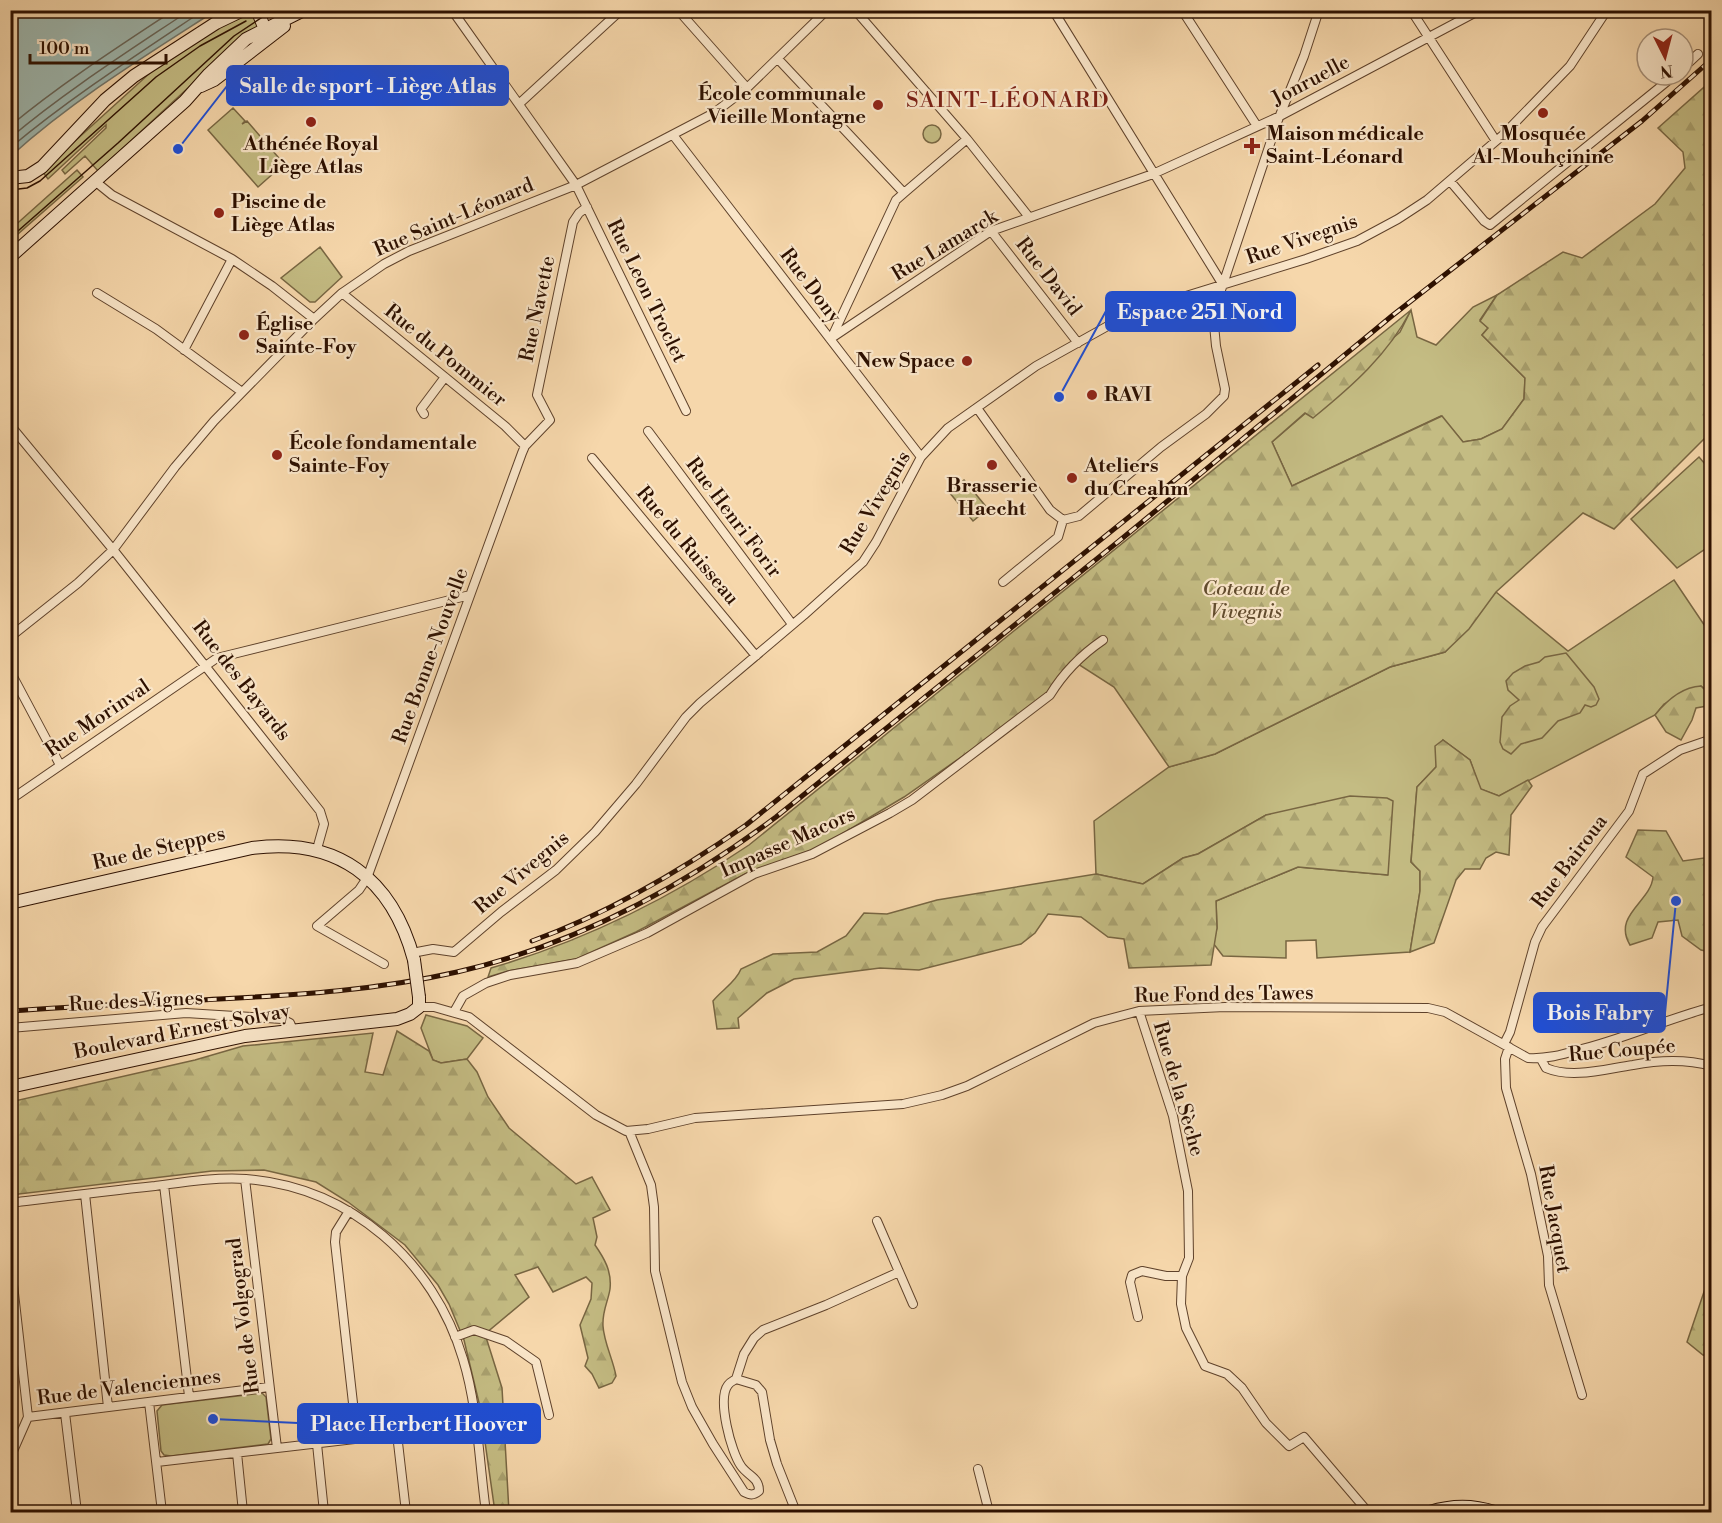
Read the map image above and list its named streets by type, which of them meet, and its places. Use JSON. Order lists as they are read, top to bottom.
{
  "streets": {
    "street": [
      "Jonruelle",
      "Rue Saint-Léonard",
      "Rue Vivegnis",
      "Rue Lamarck",
      "Rue David",
      "Rue Dony",
      "Rue Leon Troclet",
      "Rue Navette",
      "Rue du Pommier",
      "Rue Henri Forir",
      "Rue du Ruisseau",
      "Rue Bonne-Nouvelle",
      "Rue des Bayards",
      "Rue Morinval",
      "Impasse Macors",
      "Rue de Steppes",
      "Rue Bairoua",
      "Rue Fond des Tawes",
      "Rue des Vignes",
      "Boulevard Ernest Solvay",
      "Rue Coupée",
      "Rue de la Sèche",
      "Rue Jacquet",
      "Rue de Volgograd",
      "Rue de Valenciennes"
    ]
  },
  "crossings": [
    ["Jonruelle", "Rue Lamarck"],
    ["Rue Saint-Léonard", "Rue Dony"],
    ["Rue Saint-Léonard", "Rue Leon Troclet"],
    ["Rue Saint-Léonard", "Rue du Pommier"],
    ["Rue Saint-Léonard", "Rue des Bayards"],
    ["Rue Vivegnis", "Rue David"],
    ["Rue Vivegnis", "Rue Dony"],
    ["Rue Vivegnis", "Rue Henri Forir"],
    ["Rue Vivegnis", "Rue du Ruisseau"],
    ["Rue Lamarck", "Rue David"],
    ["Rue Lamarck", "Rue Dony"],
    ["Rue Leon Troclet", "Rue Navette"],
    ["Rue Navette", "Rue du Pommier"],
    ["Rue Navette", "Rue Bonne-Nouvelle"],
    ["Rue du Pommier", "Rue Bonne-Nouvelle"],
    ["Rue Bonne-Nouvelle", "Rue Morinval"],
    ["Rue des Bayards", "Rue Morinval"],
    ["Rue des Bayards", "Rue de Steppes"],
    ["Rue Bairoua", "Rue Fond des Tawes"],
    ["Rue Bairoua", "Rue Jacquet"],
    ["Rue Fond des Tawes", "Rue Coupée"],
    ["Rue Fond des Tawes", "Rue de la Sèche"],
    ["Rue Fond des Tawes", "Rue Jacquet"],
    ["Rue des Vignes", "Boulevard Ernest Solvay"],
    ["Rue de Volgograd", "Rue de Valenciennes"]
  ],
  "districts": ["SAINT-LÉONARD"],
  "parks": ["Coteau de Vivegnis"],
  "places": {
    "other": [
      "École communale Vieille Montagne",
      "Mosquée Al-Mouhçinine",
      "Athénée Royal Liège Atlas",
      "Salle de sport - Liège Atlas",
      "Piscine de Liège Atlas",
      "Église Sainte-Foy",
      "New Space",
      "RAVI",
      "Espace 251 Nord",
      "École fondamentale Sainte-Foy",
      "Brasserie Haecht",
      "Ateliers du Creahm",
      "Bois Fabry",
      "Place Herbert Hoover"
    ],
    "health": ["Maison médicale Saint-Léonard"]
  },
  "scale_bar": "100 m",
  "north": "bottom"
}
